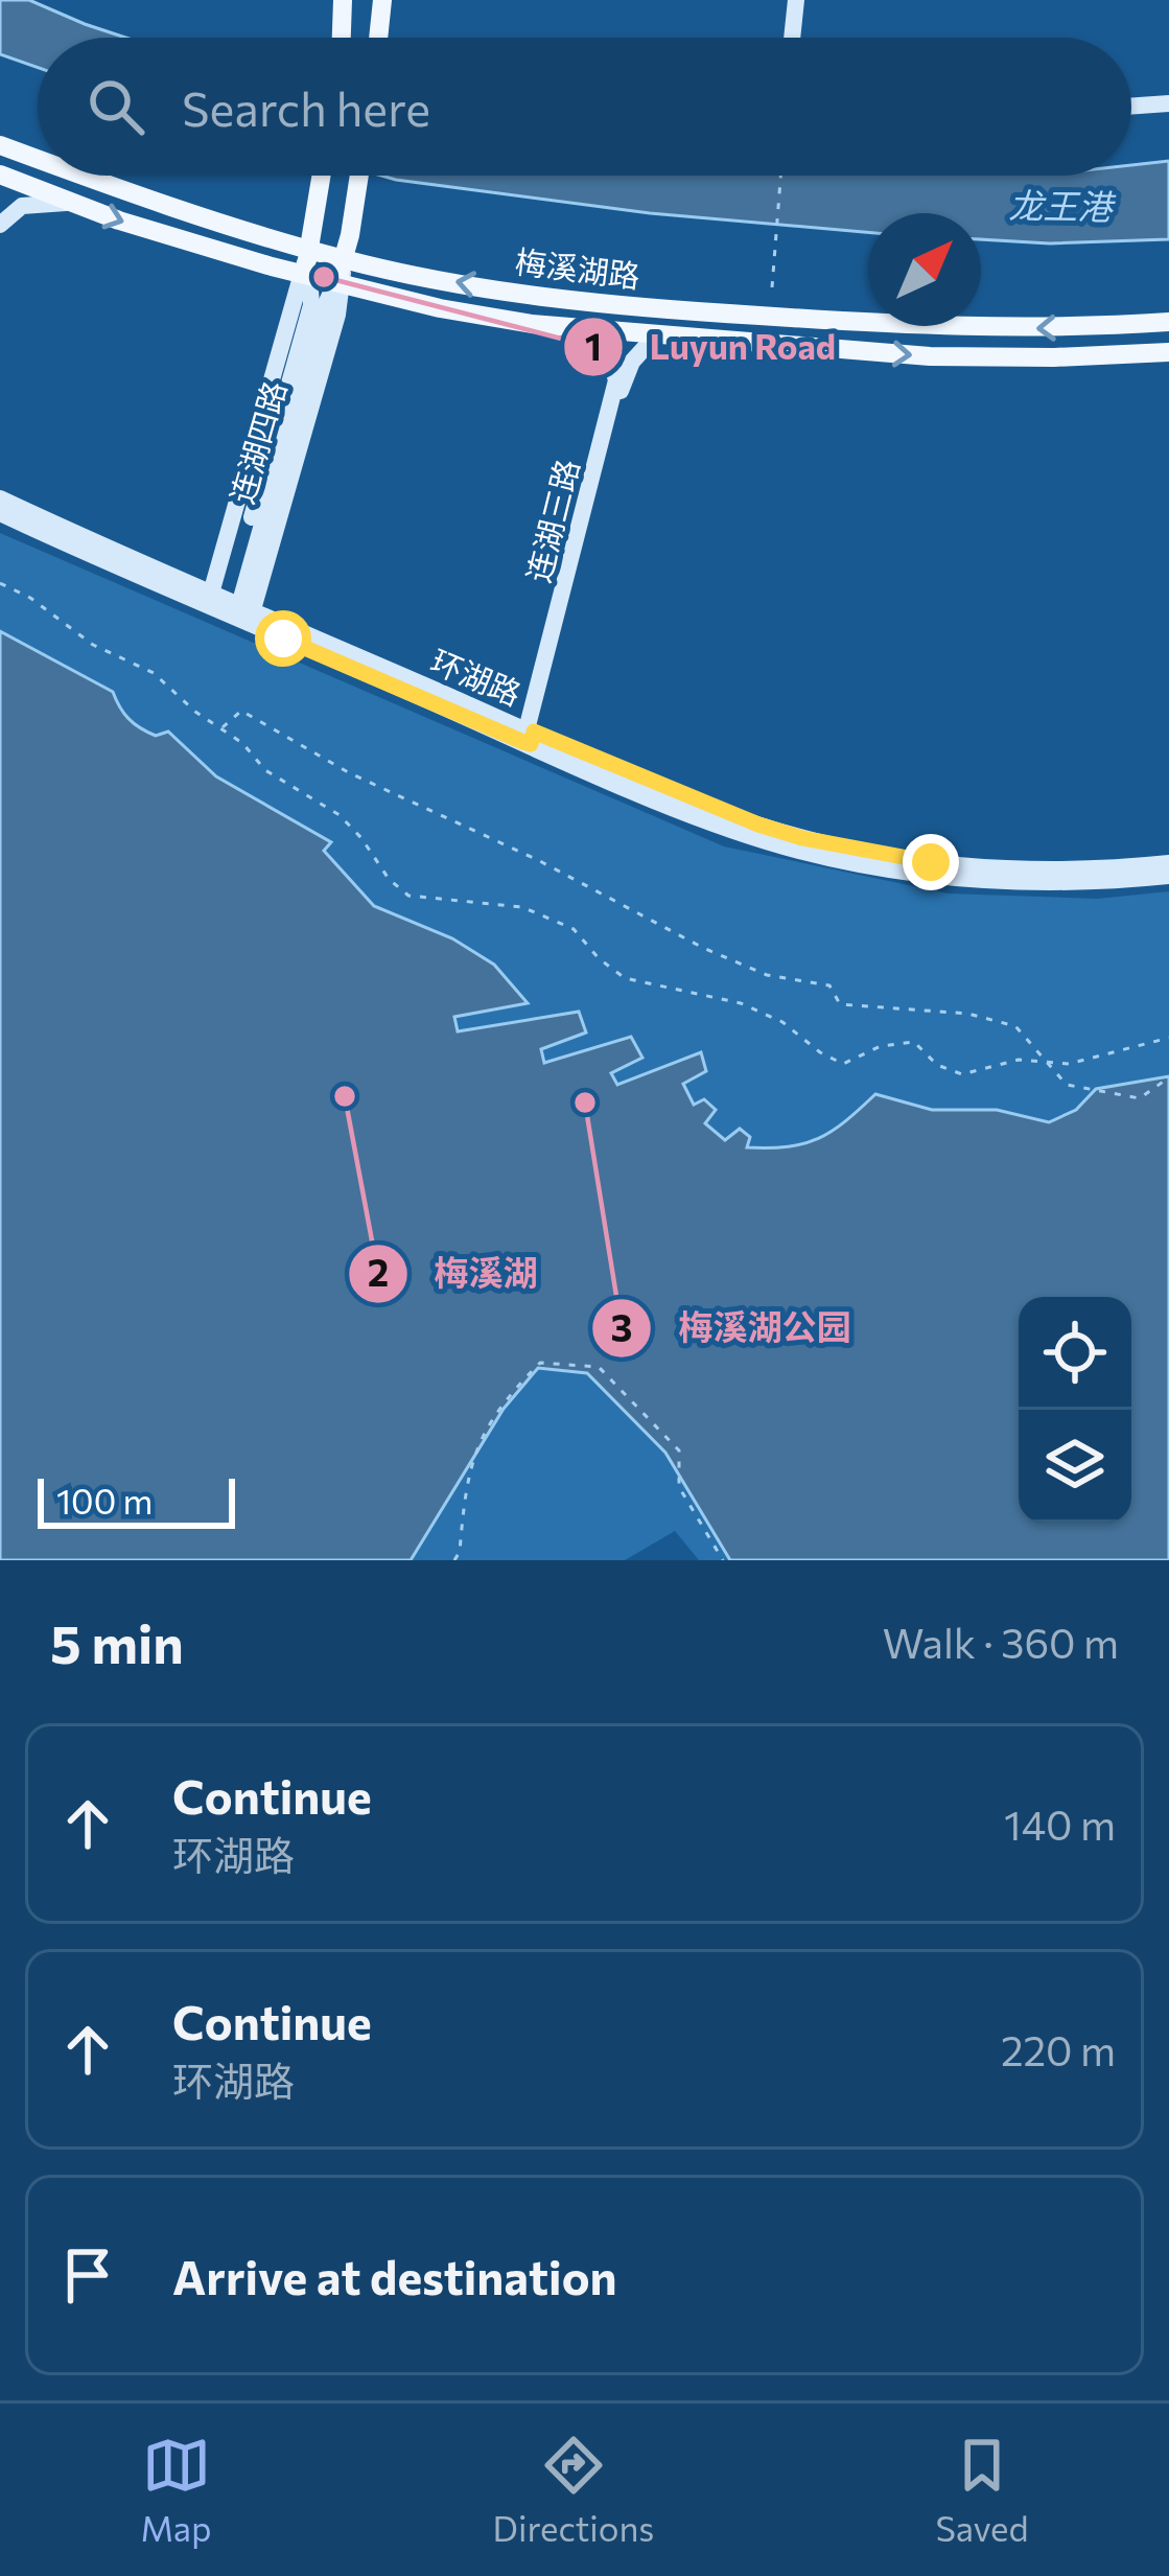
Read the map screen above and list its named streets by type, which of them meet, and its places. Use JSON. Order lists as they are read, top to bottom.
{
  "streets": {
    "main road": [
      "梅溪湖路",
      "连湖四路",
      "连湖三路",
      "环湖路"
    ]
  },
  "crossings": [
    ["梅溪湖路", "连湖四路"],
    ["梅溪湖路", "连湖三路"],
    ["连湖四路", "环湖路"],
    ["连湖三路", "环湖路"]
  ],
  "water": ["龙王港"],
  "places": ["Luyun Road", "梅溪湖", "梅溪湖公园"],
  "scale_bar": "100 m",
  "north": "top right",
  "page": {
    "search": "Search here",
    "scale": "100 m",
    "heading": ["5 min", "Walk · 360 m"],
    "list": [
      ["Continue", "环湖路", "140 m"],
      ["Continue", "环湖路", "220 m"],
      "Arrive at destination"
    ],
    "nav": ["Map", "Directions", "Saved"]
  }
}
